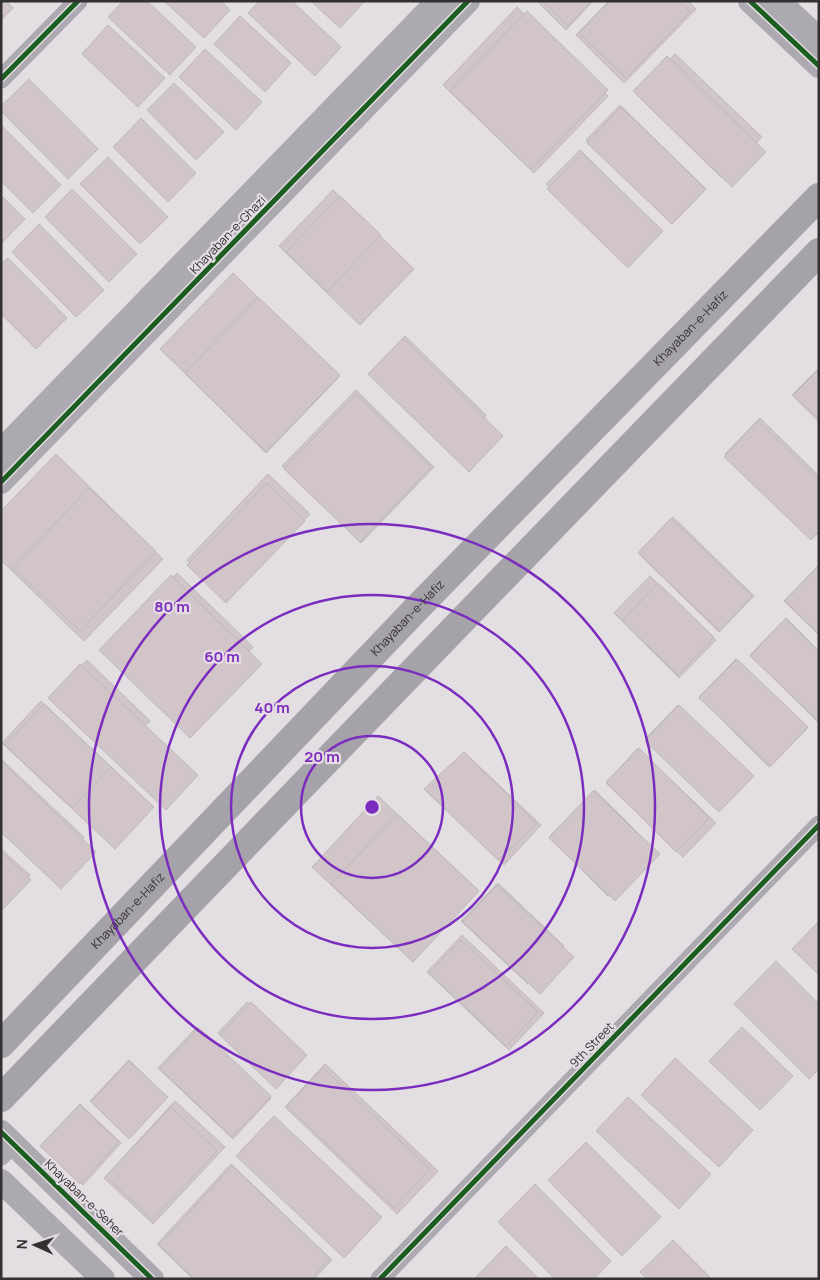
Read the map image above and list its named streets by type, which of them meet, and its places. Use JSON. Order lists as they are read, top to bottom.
{
  "streets": {
    "main road": ["Khayaban-e-Hafiz"],
    "street": ["Khayaban-e-Ghazi", "9th Street", "Khayaban-e-Seher"]
  },
  "north": "left",
  "rings": [
    "80 m",
    "60 m",
    "40 m",
    "20 m"
  ]
}
